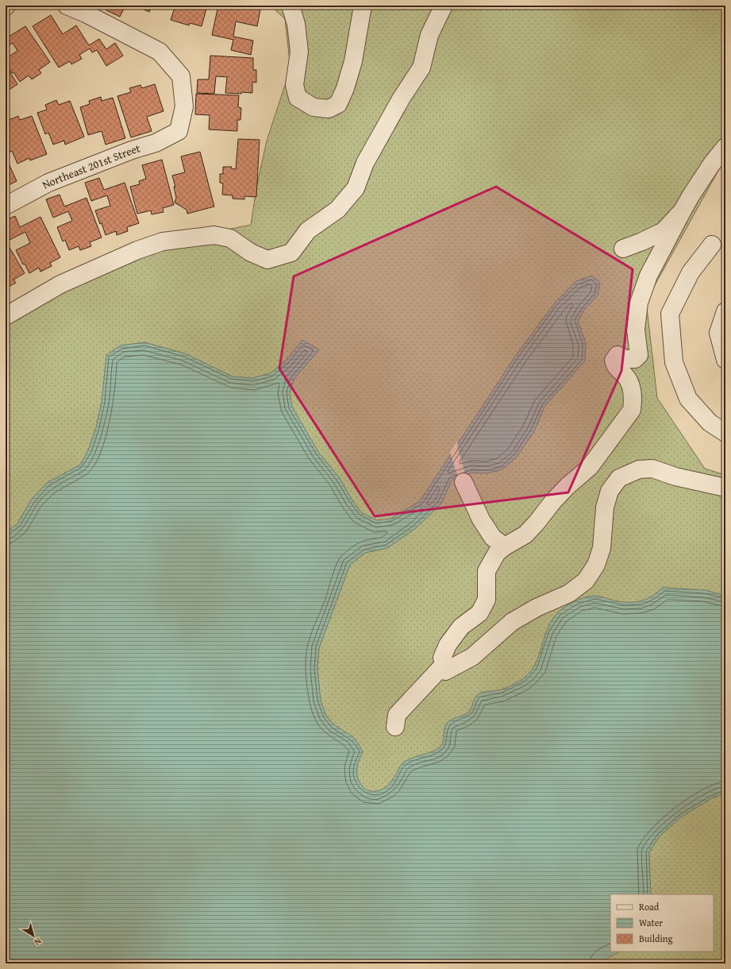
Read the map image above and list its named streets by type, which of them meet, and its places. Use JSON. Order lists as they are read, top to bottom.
{
  "streets": {
    "street": ["Northeast 201st Street"]
  },
  "legend": ["Road", "Water", "Building"],
  "north": "bottom right"
}
